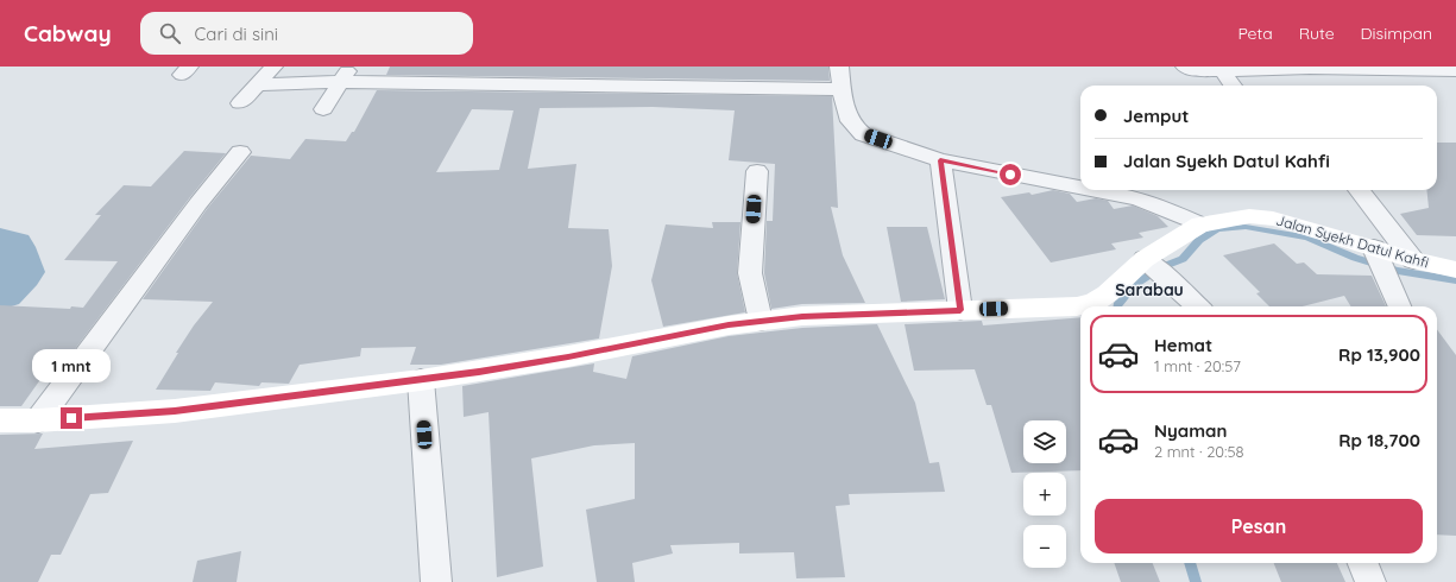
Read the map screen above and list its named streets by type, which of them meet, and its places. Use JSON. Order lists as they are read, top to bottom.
{
  "streets": {
    "street": ["Jalan Syekh Datul Kahfi"]
  },
  "districts": ["Sarabau"],
  "page": {
    "header": "Cabway",
    "search": "Cari di sini",
    "nav": ["Peta", "Rute", "Disimpan"],
    "banner": ["Jemput", "Jalan Syekh Datul Kahfi"],
    "list": [
      {
        "name": "Hemat",
        "note": "1 mnt · 20:57",
        "value": "Rp 13,900"
      },
      {
        "name": "Nyaman",
        "note": "2 mnt · 20:58",
        "value": "Rp 18,700"
      }
    ],
    "bubble": "1 mnt",
    "map_buttons": ["+", "−"],
    "buttons": "Pesan"
  }
}
